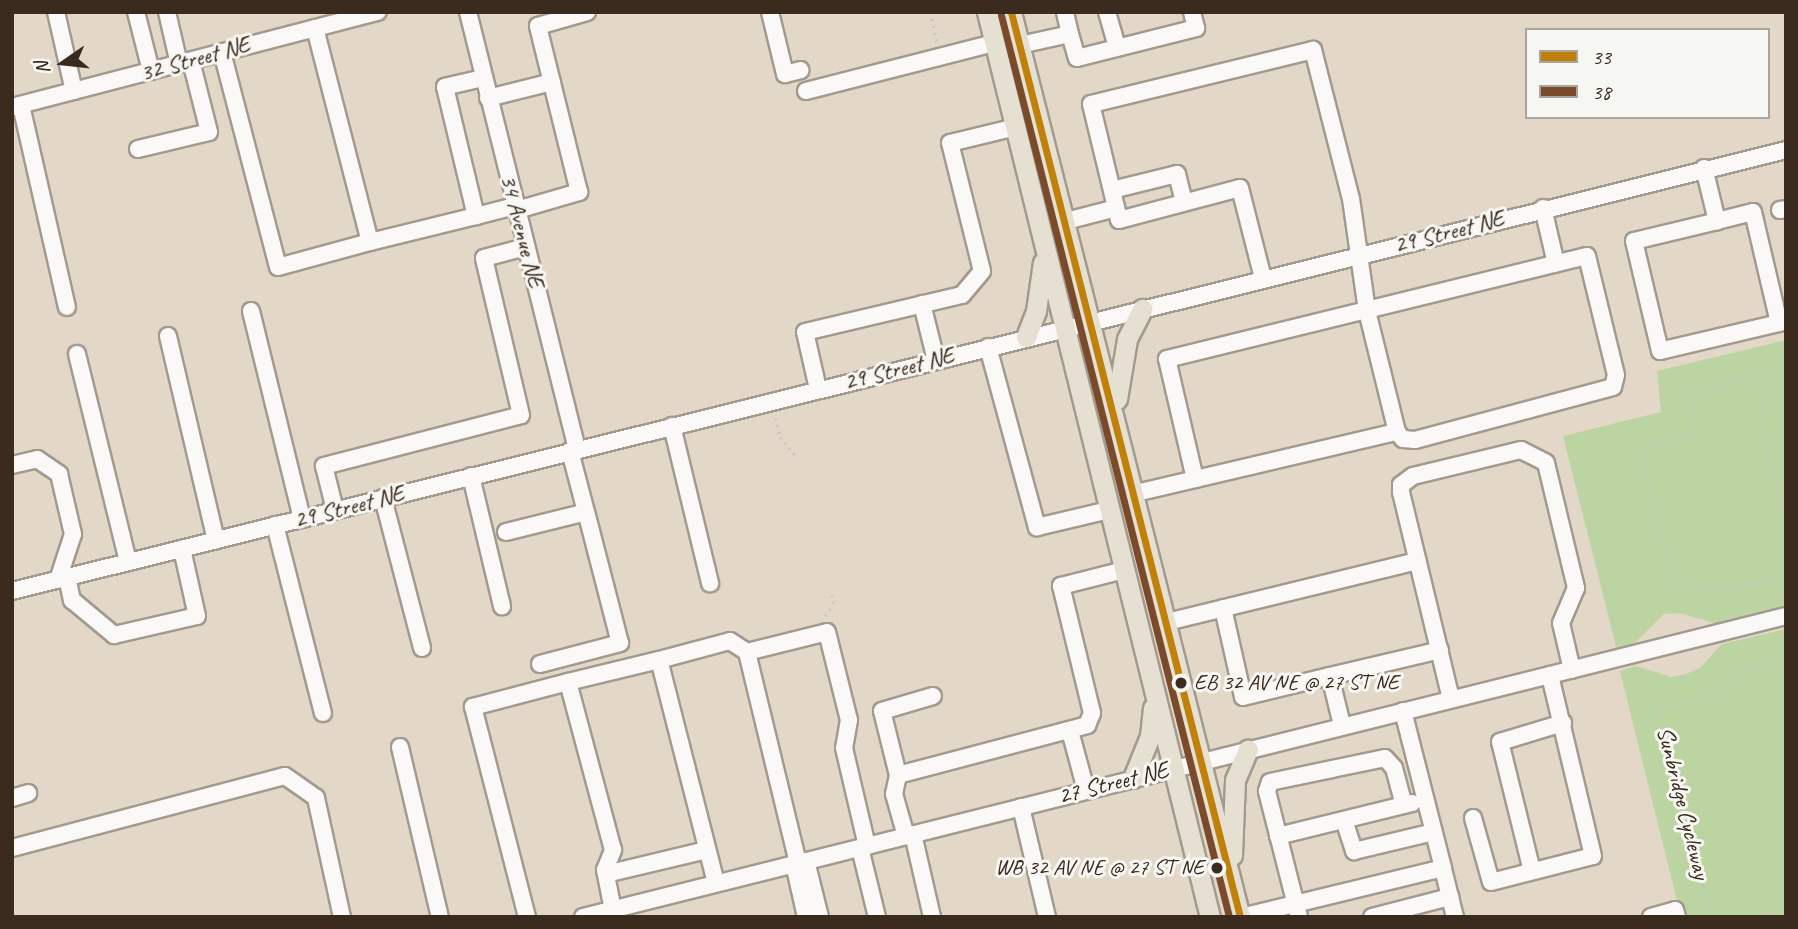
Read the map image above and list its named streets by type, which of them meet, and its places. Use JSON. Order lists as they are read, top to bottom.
{
  "streets": {
    "street": [
      "32 Street NE",
      "34 Avenue NE",
      "29 Street NE",
      "27 Street NE"
    ],
    "path": ["Sunbridge Cycleway"]
  },
  "crossings": [
    ["34 Avenue NE", "29 Street NE"]
  ],
  "places": ["EB 32 AV NE @ 27 ST NE", "WB 32 AV NE @ 27 ST NE"],
  "lines": ["transit line 33", "transit line 38"],
  "legend": ["33", "38"],
  "north": "left"
}
